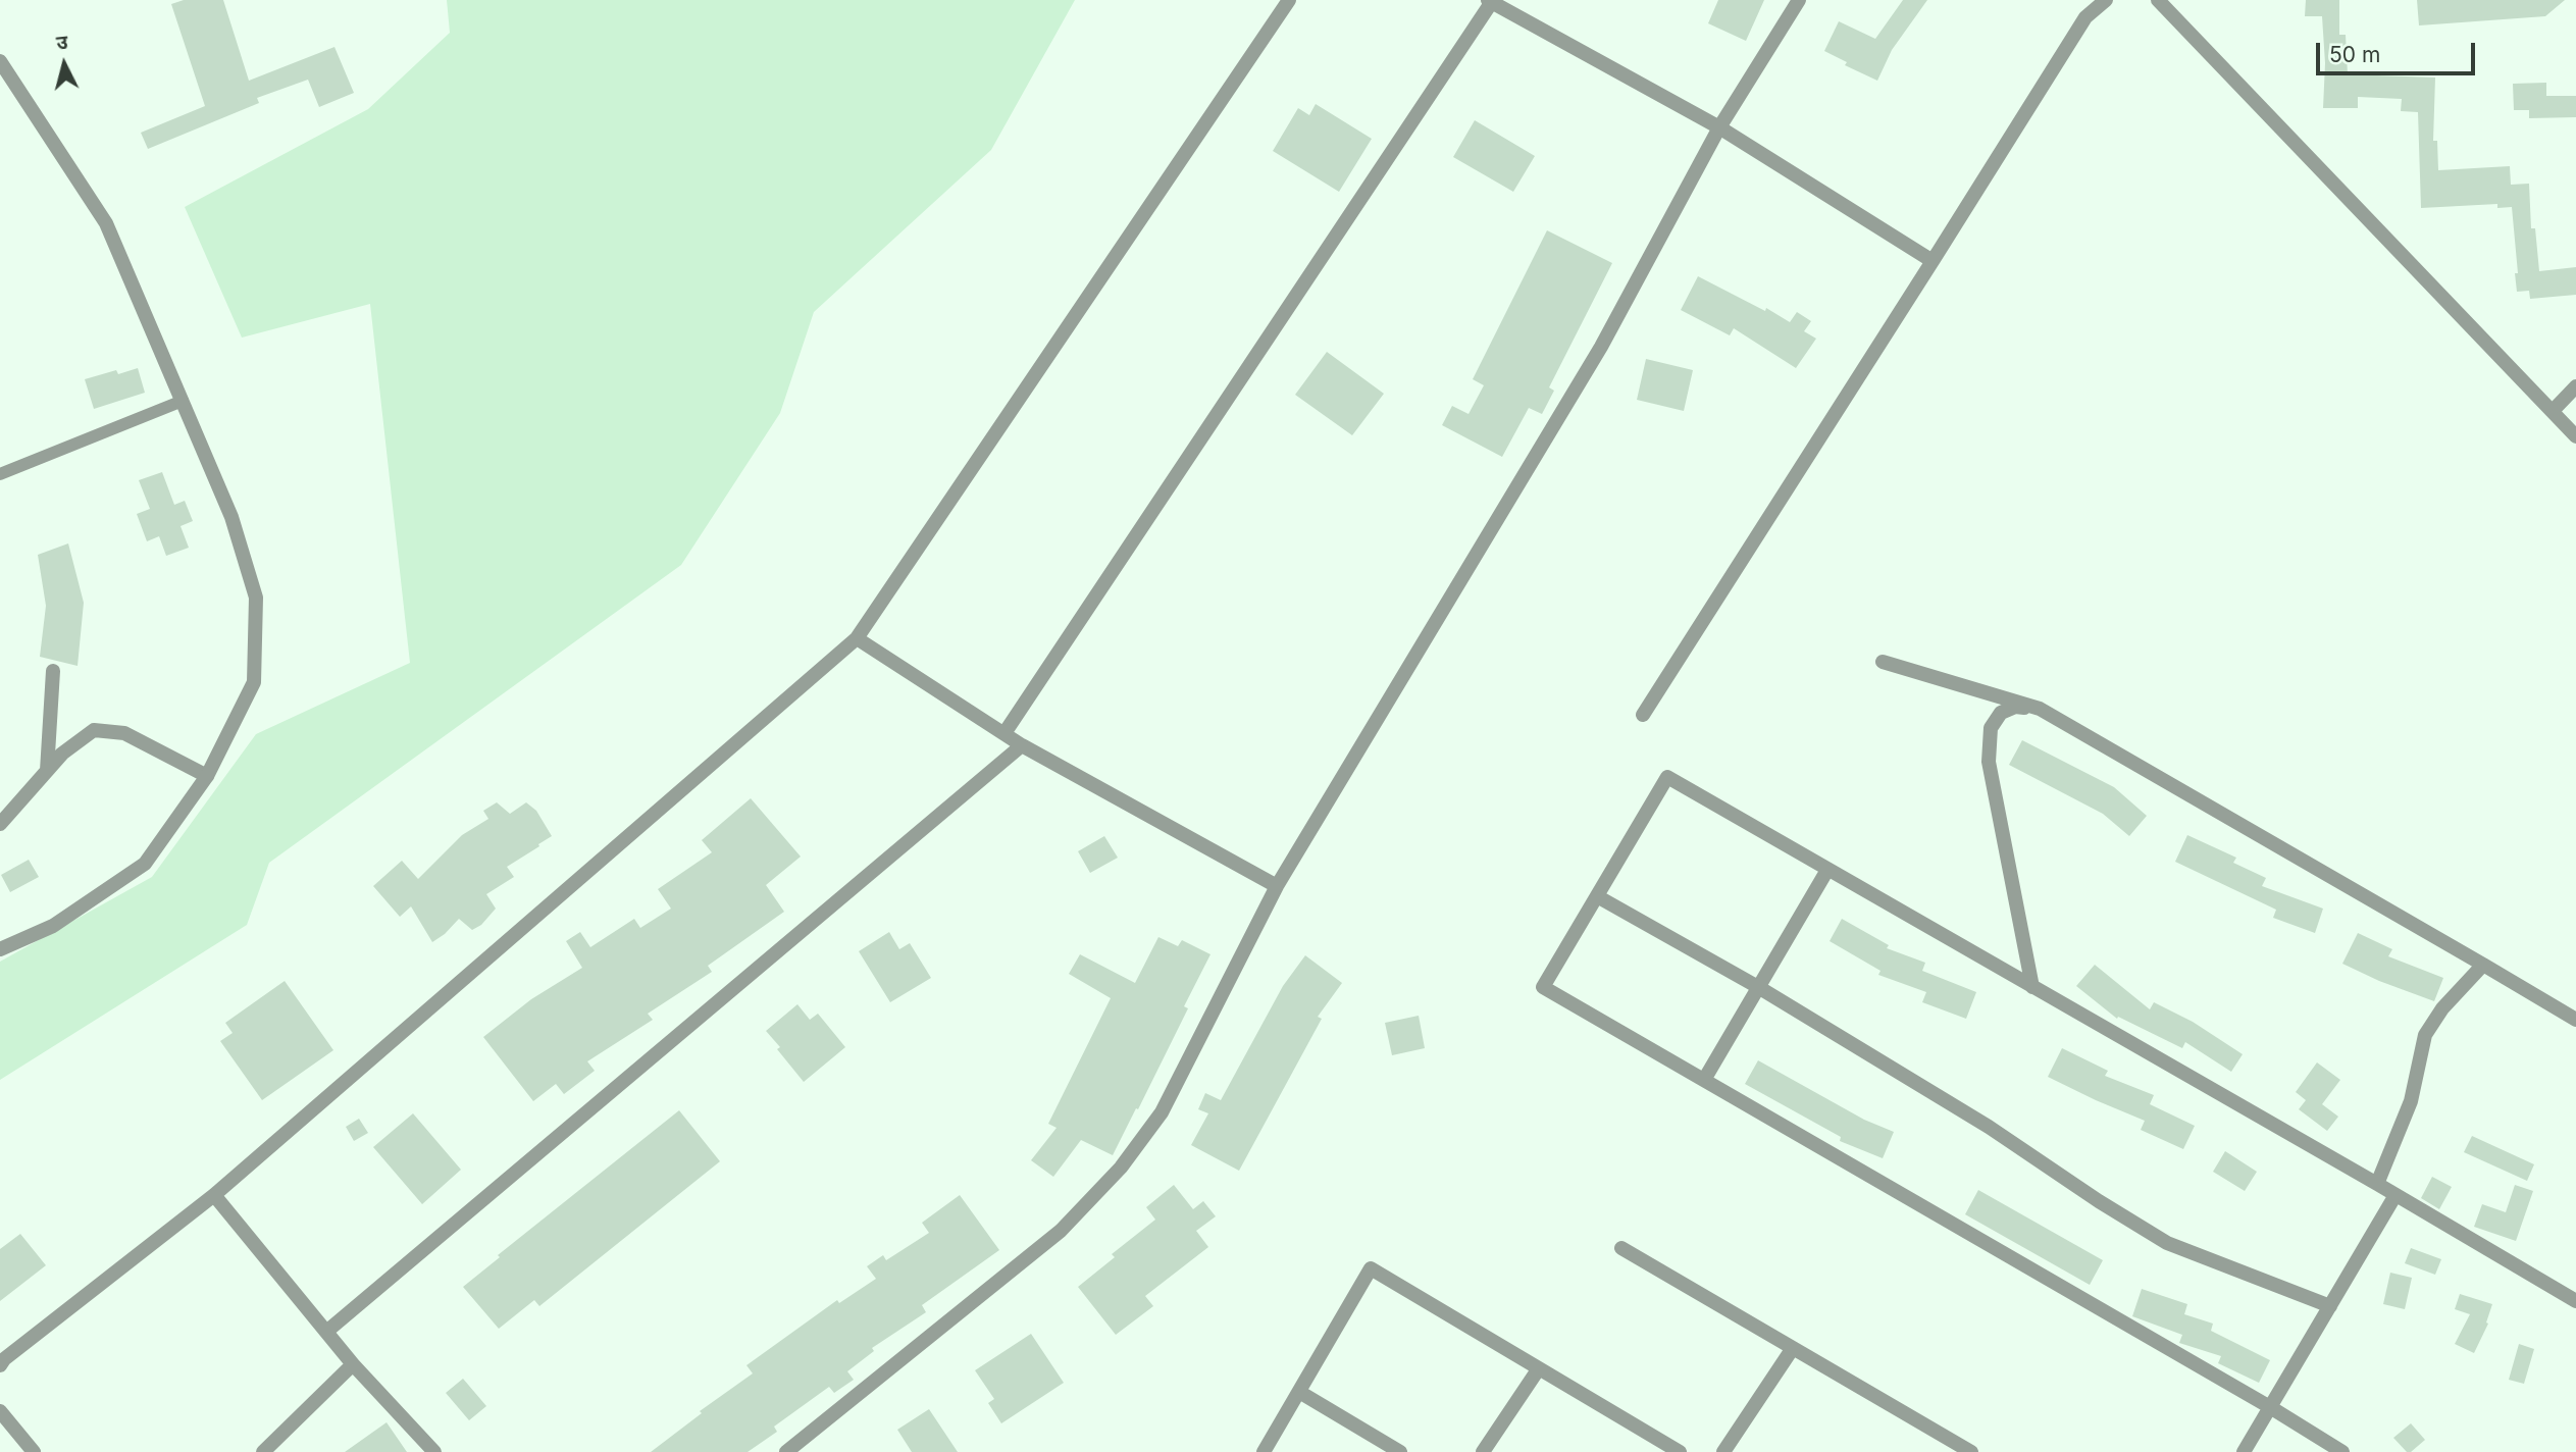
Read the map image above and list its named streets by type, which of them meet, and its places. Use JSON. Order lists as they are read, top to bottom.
{
  "scale_bar": "50 m",
  "north": "top"
}
